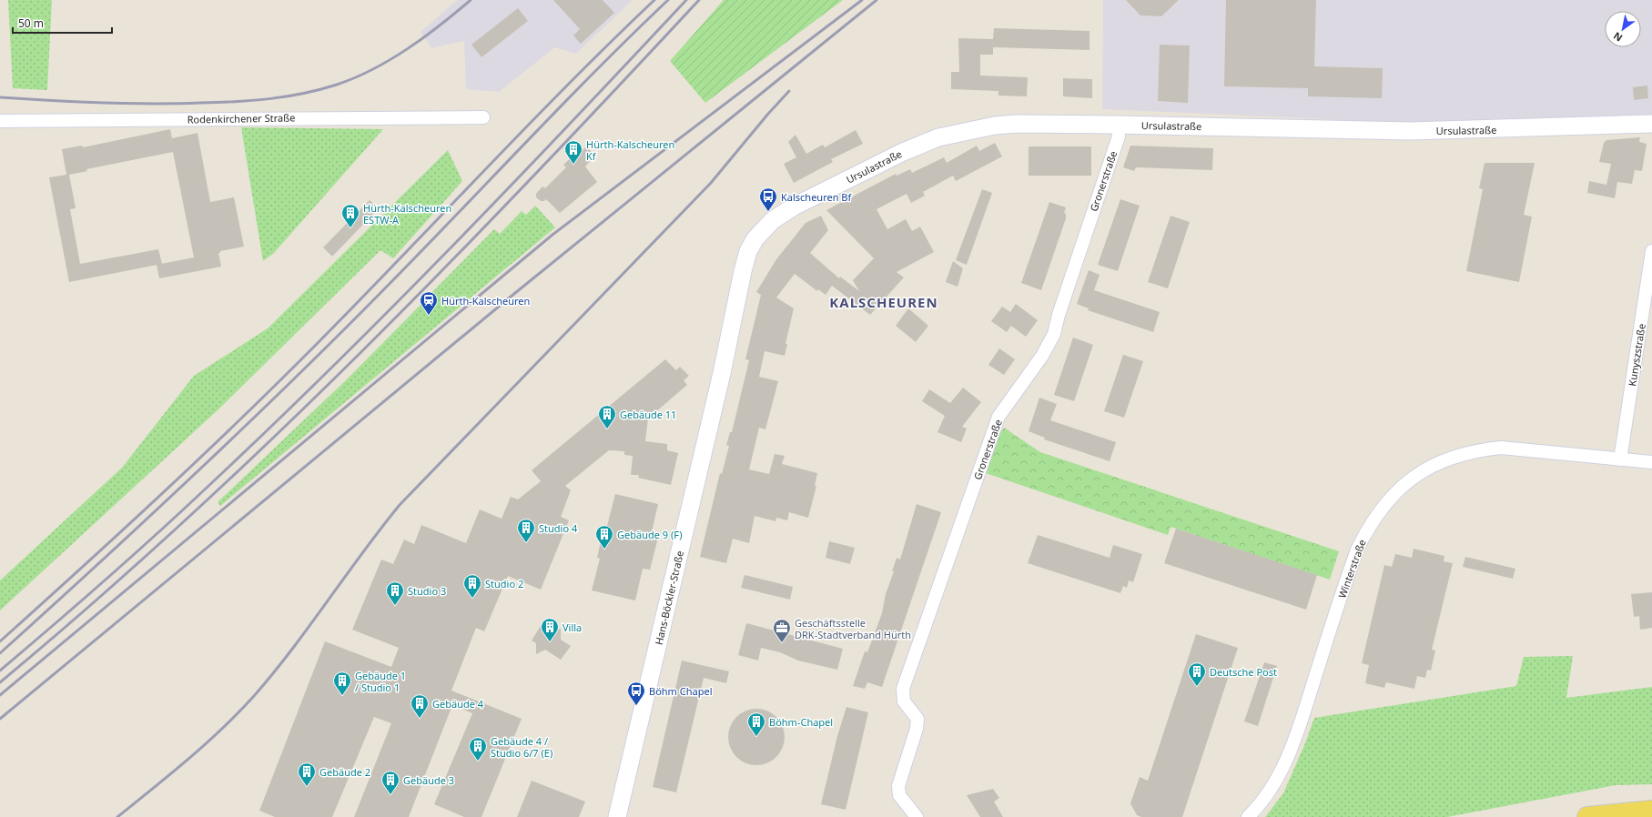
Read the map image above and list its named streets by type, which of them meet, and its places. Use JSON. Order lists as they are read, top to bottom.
{
  "streets": {
    "street": [
      "Rodenkirchener Straße",
      "Ursulastraße",
      "Gronerstraße",
      "Kunyszstraße",
      "Winterstraße",
      "Hans-Böckler-Straße"
    ]
  },
  "crossings": [
    ["Ursulastraße", "Gronerstraße"],
    ["Ursulastraße", "Hans-Böckler-Straße"],
    ["Kunyszstraße", "Winterstraße"]
  ],
  "districts": ["KALSCHEUREN"],
  "places": {
    "building": [
      "Hürth-Kalscheuren Kf",
      "Hürth-Kalscheuren ESTW-A",
      "Gebäude 11",
      "Studio 4",
      "Gebäude 9 (F)",
      "Studio 2",
      "Studio 3",
      "Villa",
      "Deutsche Post",
      "Gebäude 1 / Studio 1",
      "Gebäude 4",
      "Böhm-Chapel",
      "Gebäude 4 / Studio 6/7 (E)",
      "Gebäude 2",
      "Gebäude 3"
    ],
    "bus stop": ["Kalscheuren Bf", "Böhm Chapel"],
    "station": ["Hürth-Kalscheuren"],
    "office": ["Geschäftsstelle DRK-Stadtverband Hürth"]
  },
  "scale_bar": "50 m",
  "north": "bottom left"
}
